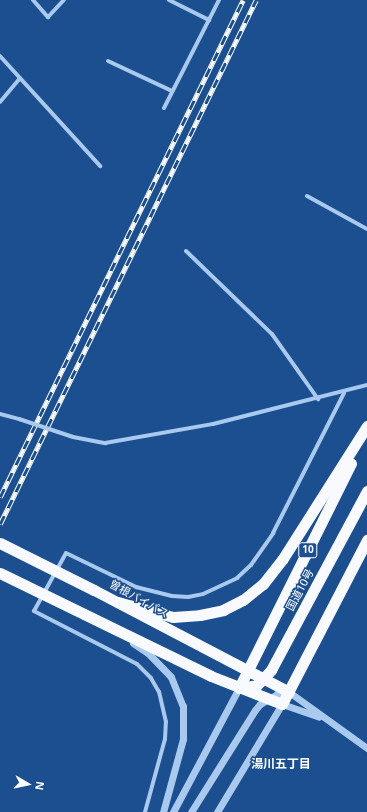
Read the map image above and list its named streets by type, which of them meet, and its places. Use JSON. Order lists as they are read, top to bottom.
{
  "streets": {
    "highway": ["10", "国道10号", "曽根バイパス"]
  },
  "crossings": [
    ["10", "曽根バイパス"],
    ["国道10号", "曽根バイパス"]
  ],
  "districts": ["湯川五丁目"],
  "north": "right"
}
